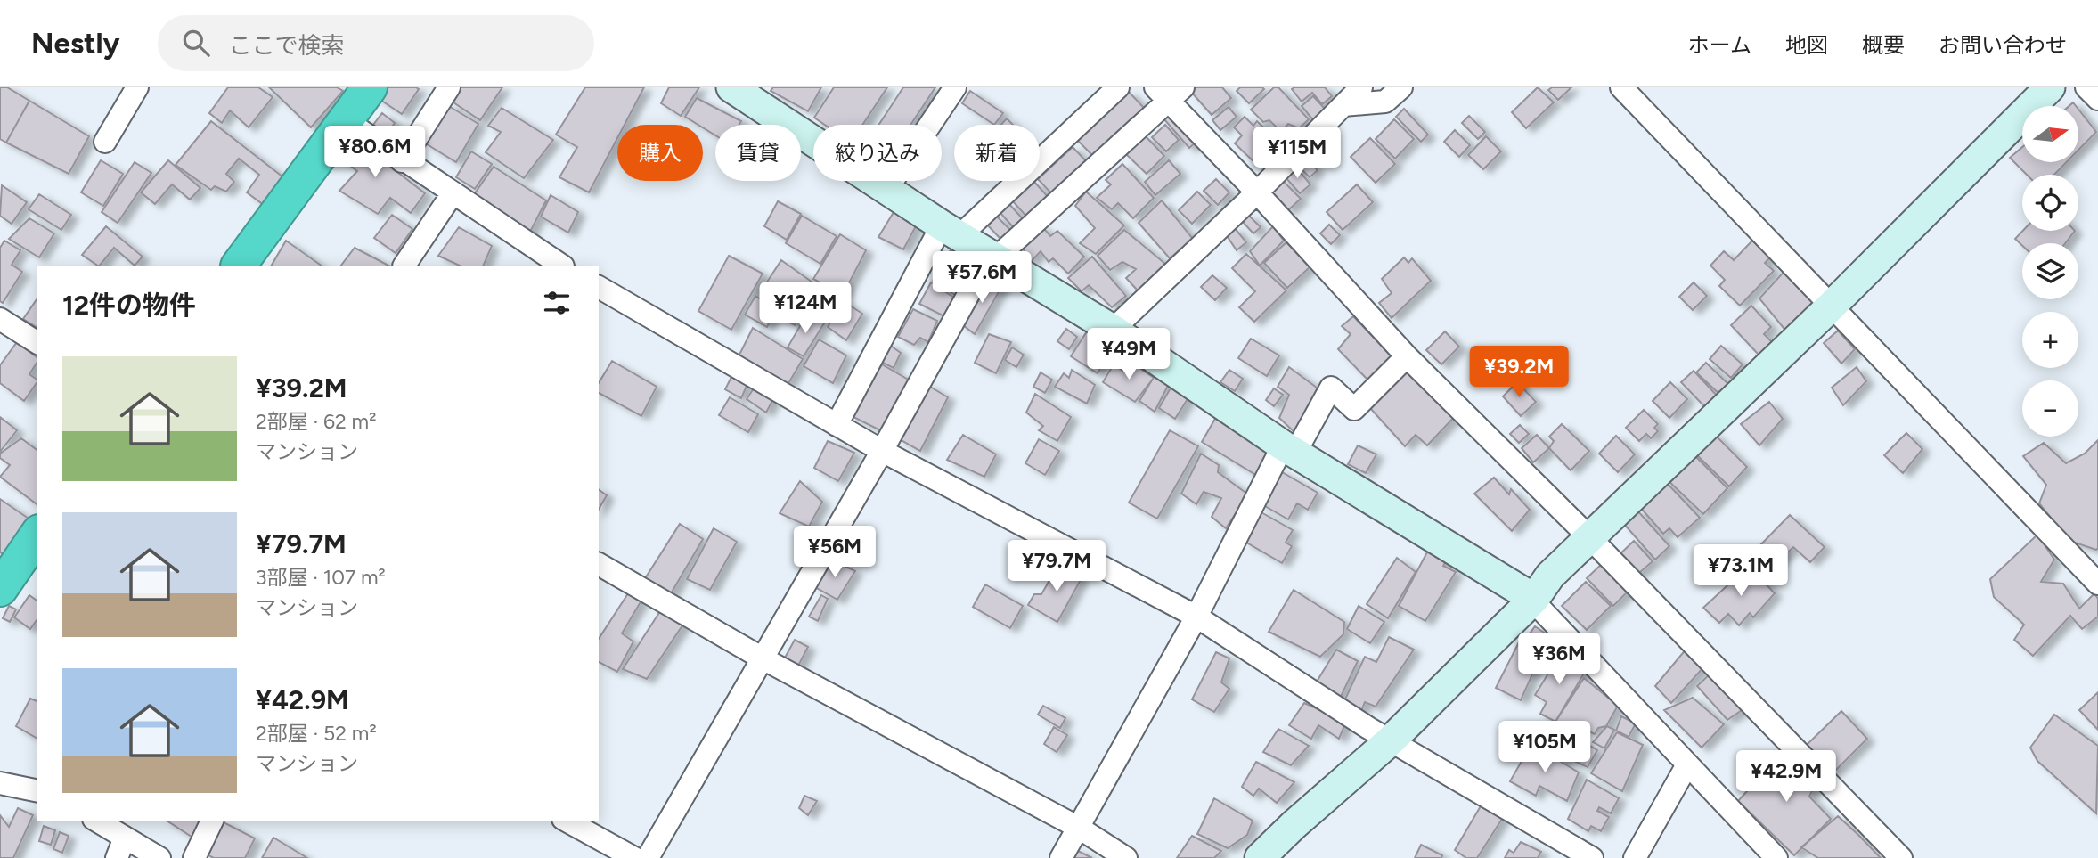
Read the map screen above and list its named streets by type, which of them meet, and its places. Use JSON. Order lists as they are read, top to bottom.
{
  "north": "right",
  "page": {
    "header": "Nestly",
    "search": "ここで検索",
    "nav": [
      "ホーム",
      "地図",
      "概要",
      "お問い合わせ"
    ],
    "map_buttons": ["+", "−"],
    "chip": [
      "購入",
      "賃貸",
      "絞り込み",
      "新着"
    ],
    "price": [
      "¥80.6M",
      "¥115M",
      "¥57.6M",
      "¥124M",
      "¥49M",
      "¥39.2M",
      "¥56M",
      "¥79.7M",
      "¥73.1M",
      "¥36M",
      "¥105M",
      "¥42.9M"
    ],
    "heading": "12件の物件",
    "list": [
      {
        "name": "¥39.2M",
        "note": "2部屋 · 62 m² · マンション"
      },
      {
        "name": "¥79.7M",
        "note": "3部屋 · 107 m² · マンション"
      },
      {
        "name": "¥42.9M",
        "note": "2部屋 · 52 m² · マンション"
      }
    ]
  }
}
